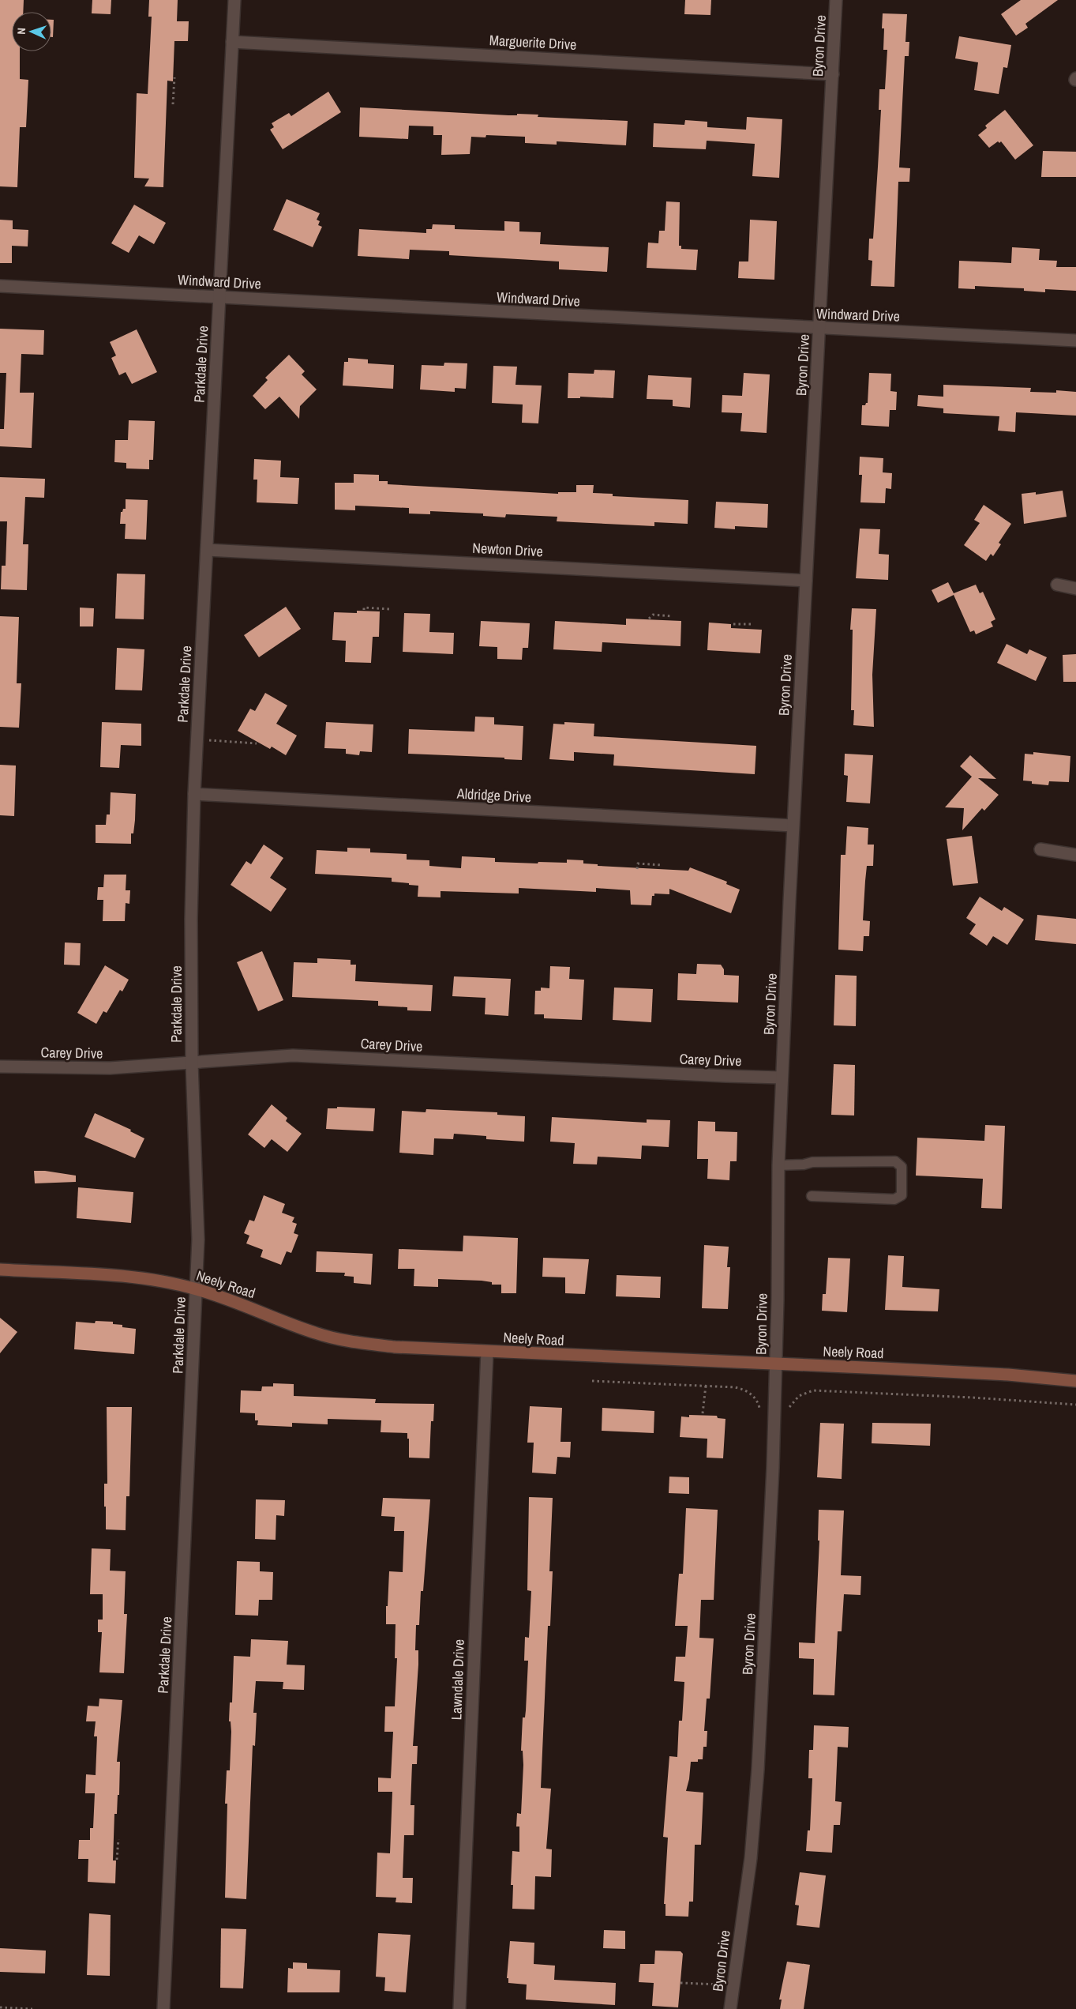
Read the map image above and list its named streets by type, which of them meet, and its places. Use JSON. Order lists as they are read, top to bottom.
{
  "streets": {
    "street": [
      "Marguerite Drive",
      "Byron Drive",
      "Windward Drive",
      "Parkdale Drive",
      "Newton Drive",
      "Aldridge Drive",
      "Carey Drive",
      "Neely Road",
      "Lawndale Drive"
    ]
  },
  "crossings": [
    ["Marguerite Drive", "Byron Drive"],
    ["Marguerite Drive", "Parkdale Drive"],
    ["Byron Drive", "Windward Drive"],
    ["Byron Drive", "Newton Drive"],
    ["Byron Drive", "Aldridge Drive"],
    ["Byron Drive", "Carey Drive"],
    ["Byron Drive", "Neely Road"],
    ["Windward Drive", "Parkdale Drive"],
    ["Parkdale Drive", "Newton Drive"],
    ["Parkdale Drive", "Aldridge Drive"],
    ["Parkdale Drive", "Carey Drive"],
    ["Parkdale Drive", "Neely Road"],
    ["Neely Road", "Lawndale Drive"]
  ],
  "north": "left"
}
